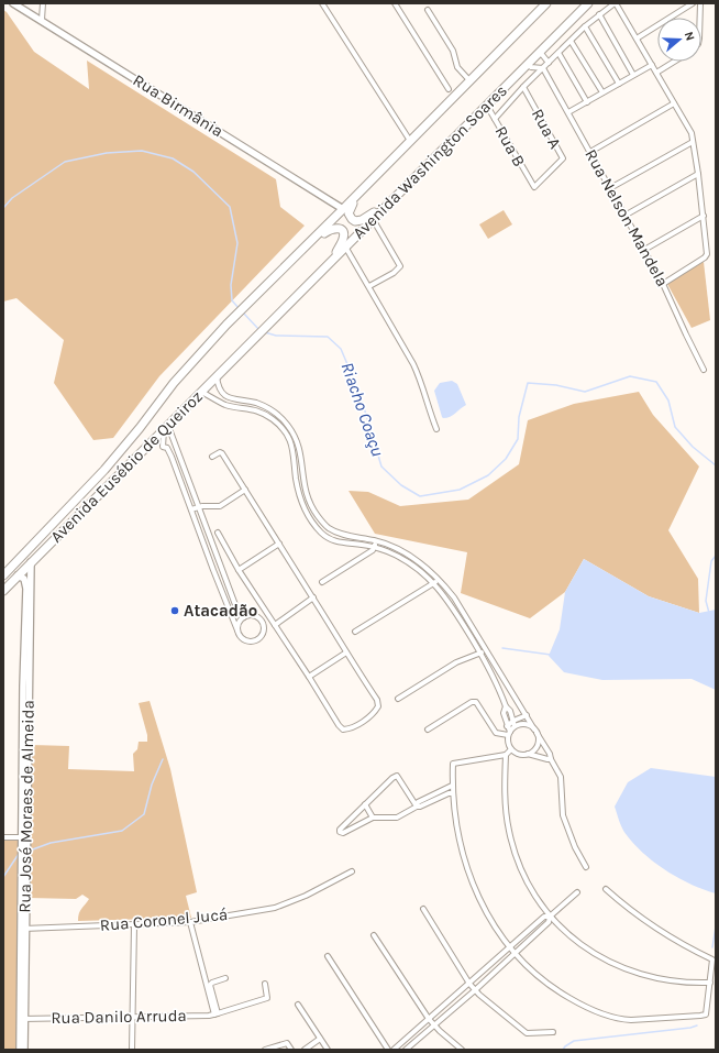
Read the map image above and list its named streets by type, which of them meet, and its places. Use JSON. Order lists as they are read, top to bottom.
{
  "streets": {
    "highway": ["Avenida Washington Soares", "Avenida Eusébio de Queiroz"],
    "street": [
      "Rua Birmânia",
      "Rua A",
      "Rua B",
      "Rua Nelson Mandela",
      "Rua José Moraes de Almeida",
      "Rua Coronel Jucá",
      "Rua Danilo Arruda"
    ]
  },
  "crossings": [
    ["Rua Birmânia", "Avenida Washington Soares"],
    ["Rua A", "Rua B"],
    ["Rua A", "Avenida Washington Soares"],
    ["Rua B", "Avenida Washington Soares"],
    ["Avenida Washington Soares", "Rua Nelson Mandela"],
    ["Avenida Washington Soares", "Avenida Eusébio de Queiroz"],
    ["Avenida Eusébio de Queiroz", "Rua José Moraes de Almeida"],
    ["Rua José Moraes de Almeida", "Rua Coronel Jucá"],
    ["Rua José Moraes de Almeida", "Rua Danilo Arruda"]
  ],
  "water": ["Riacho Coaçu"],
  "places": ["Atacadão"],
  "north": "right"
}
